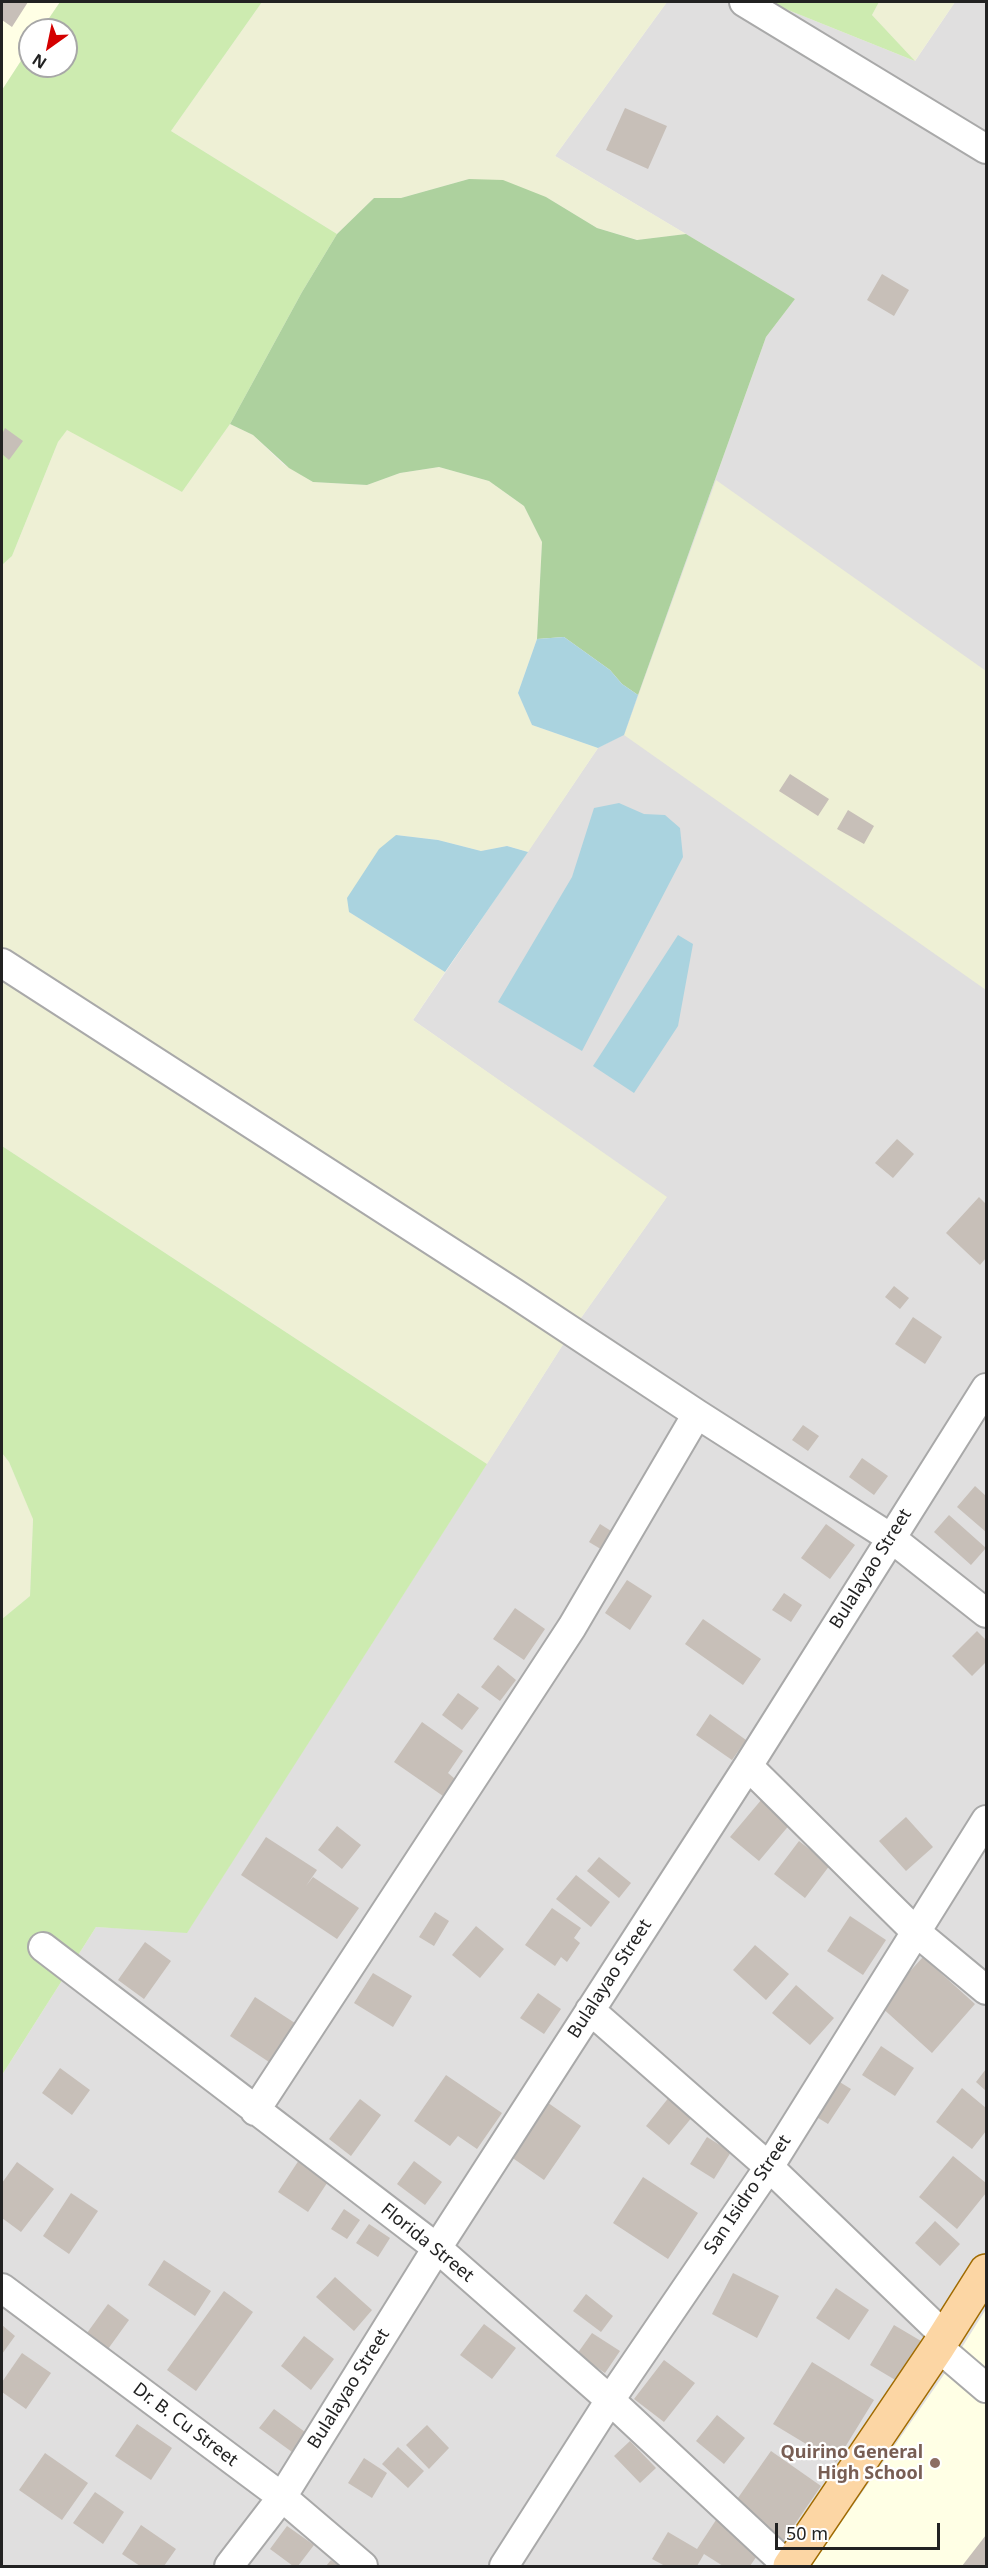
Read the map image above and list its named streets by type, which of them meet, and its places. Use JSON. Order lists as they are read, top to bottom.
{
  "streets": {
    "street": [
      "Bulalayao Street",
      "San Isidro Street",
      "Florida Street",
      "Dr. B. Cu Street"
    ]
  },
  "crossings": [
    ["Bulalayao Street", "Florida Street"],
    ["Bulalayao Street", "Dr. B. Cu Street"],
    ["San Isidro Street", "Florida Street"]
  ],
  "places": ["Quirino General High School"],
  "scale_bar": "50 m",
  "north": "bottom left"
}
